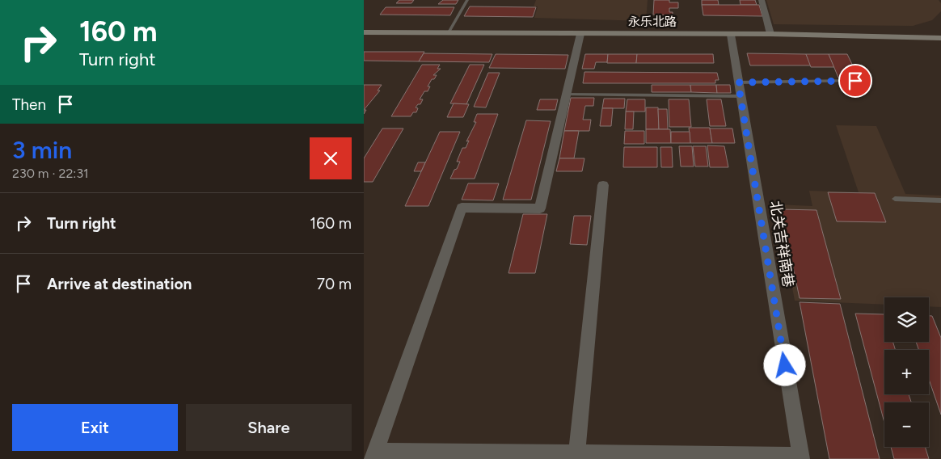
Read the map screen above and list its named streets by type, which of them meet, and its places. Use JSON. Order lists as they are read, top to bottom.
{
  "streets": {
    "main road": ["永乐北路"],
    "street": ["北关吉祥南巷"]
  },
  "crossings": [
    ["永乐北路", "北关吉祥南巷"]
  ],
  "page": {
    "turn": ["160 m", "Turn right"],
    "then": "Then",
    "heading": ["3 min", "230 m · 22:31"],
    "list": [
      {
        "name": "Turn right",
        "value": "160 m"
      },
      {
        "name": "Arrive at destination",
        "value": "70 m"
      }
    ],
    "map_buttons": ["+", "−"],
    "buttons": ["Exit", "Share"]
  }
}
